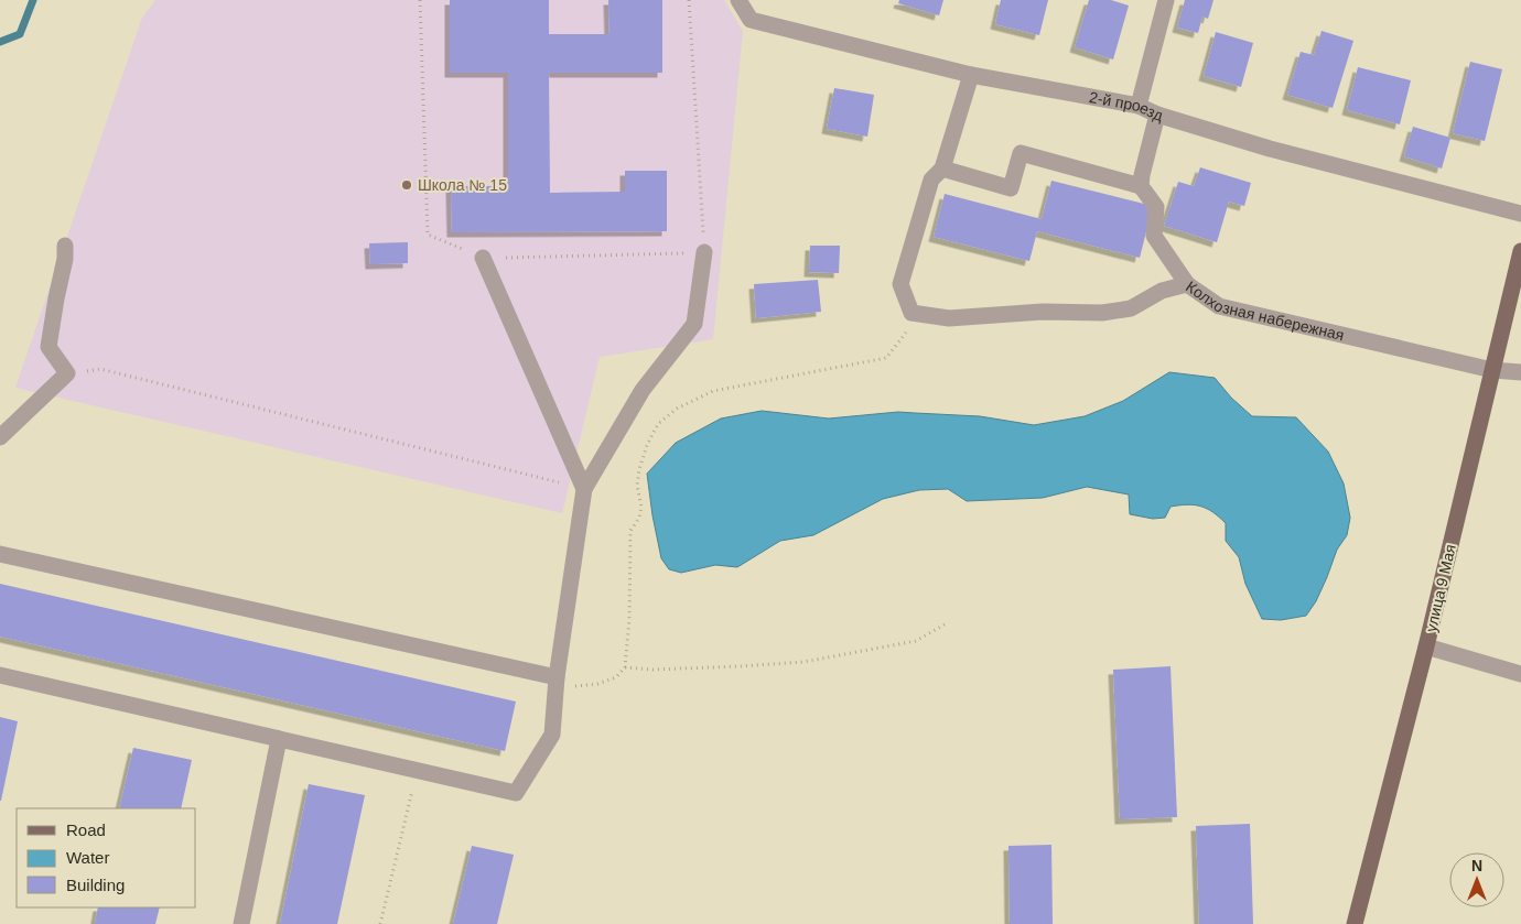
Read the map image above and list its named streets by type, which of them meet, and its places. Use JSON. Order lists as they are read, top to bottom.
{
  "streets": {
    "main road": ["улица 9 Мая"],
    "street": ["2-й проезд", "Колхозная набережная"]
  },
  "crossings": [
    ["Колхозная набережная", "улица 9 Мая"]
  ],
  "places": ["Школа № 15"],
  "legend": ["Road", "Water", "Building"],
  "north": "top"
}
